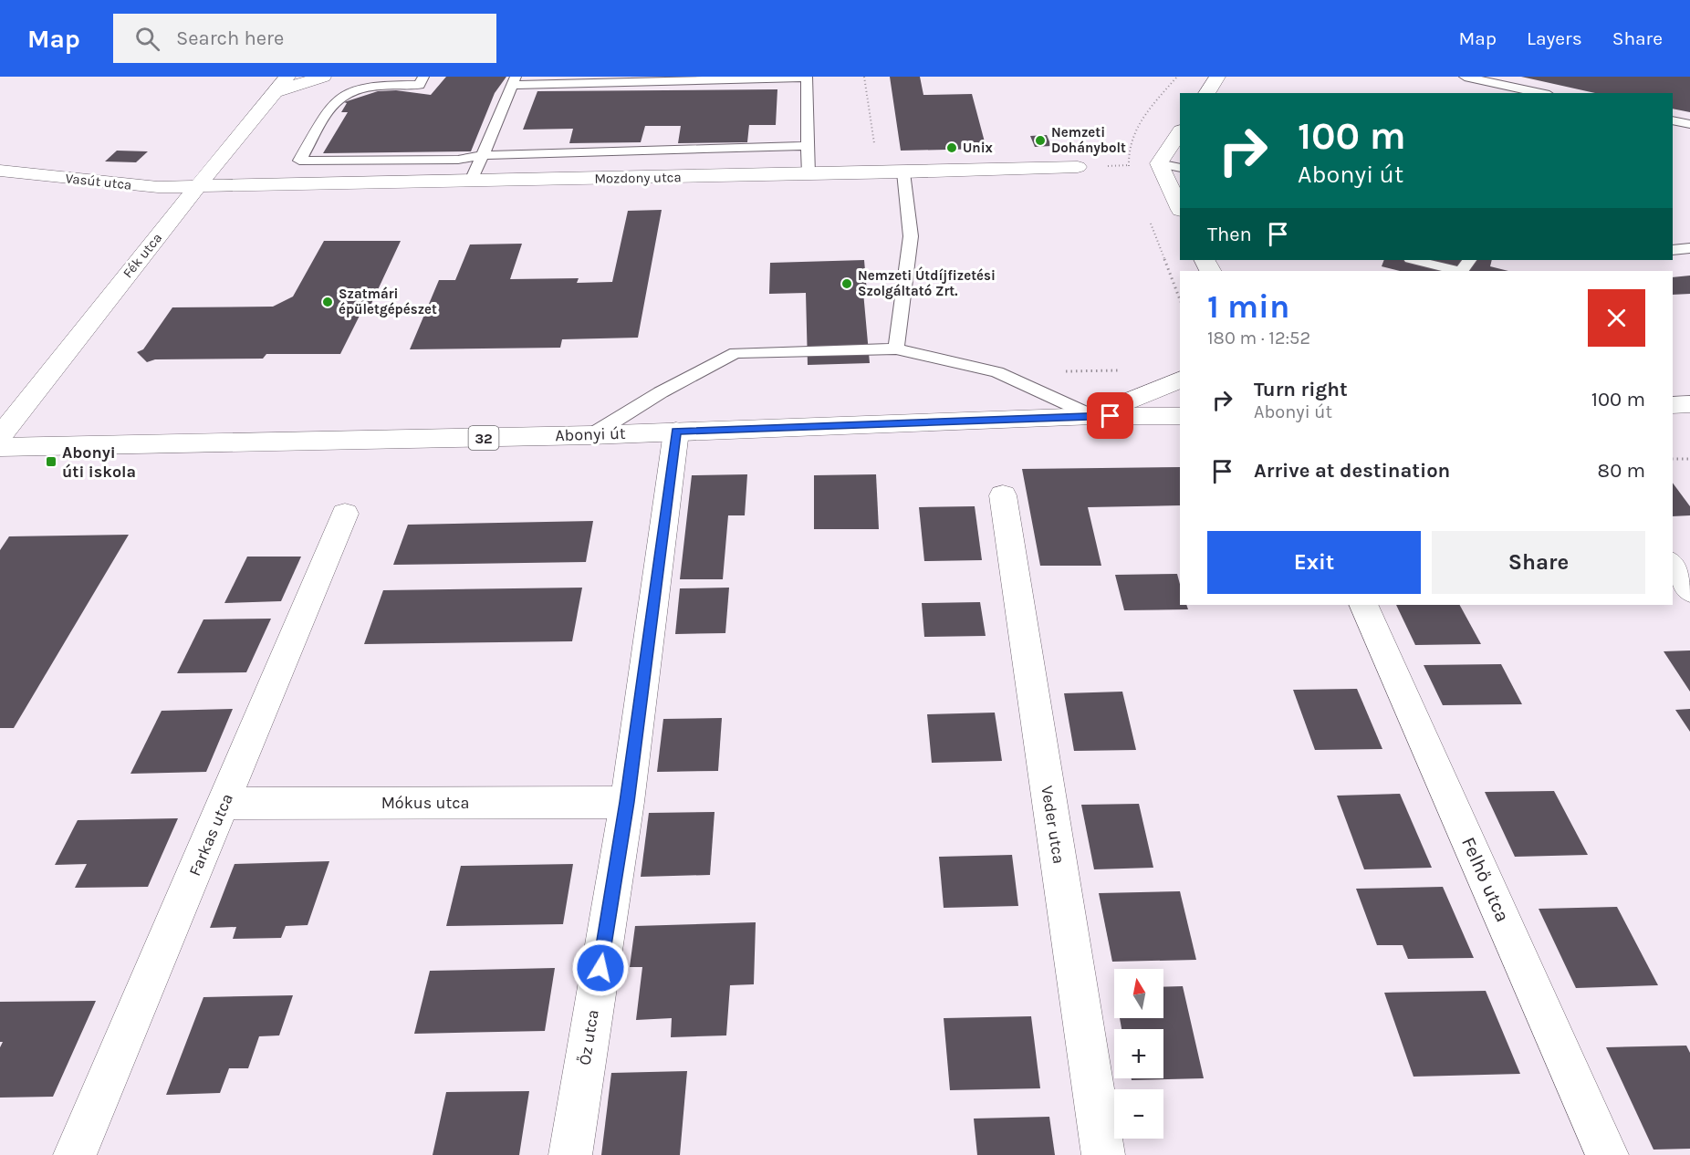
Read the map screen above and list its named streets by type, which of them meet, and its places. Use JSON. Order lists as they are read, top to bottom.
{
  "streets": {
    "street": [
      "Mozdony utca",
      "Vasút utca",
      "Fék utca",
      "Abonyi út",
      "32",
      "Mókus utca",
      "Veder utca",
      "Farkas utca",
      "Felhő utca",
      "Őz utca"
    ]
  },
  "crossings": [
    ["Mozdony utca", "Vasút utca"],
    ["Mozdony utca", "Fék utca"],
    ["Vasút utca", "Fék utca"],
    ["Abonyi út", "Őz utca"],
    ["Mókus utca", "Farkas utca"],
    ["Mókus utca", "Őz utca"]
  ],
  "places": {
    "other": [
      "Nemzeti Dohánybolt",
      "Unix",
      "Nemzeti Útdíjfizetési Szolgáltató Zrt.",
      "Szatmári épületgépészet"
    ],
    "transit": ["Abonyi úti iskola"]
  },
  "north": "top",
  "page": {
    "header": "Map",
    "search": "Search here",
    "nav": ["Map", "Layers", "Share"],
    "turn": ["100 m", "Abonyi út"],
    "then": "Then",
    "heading": ["1 min", "180 m · 12:52"],
    "list": [
      {
        "name": "Turn right",
        "note": "Abonyi út",
        "value": "100 m"
      },
      {
        "name": "Arrive at destination",
        "value": "80 m"
      }
    ],
    "buttons": ["Exit", "Share"],
    "map_buttons": ["+", "−"]
  }
}
